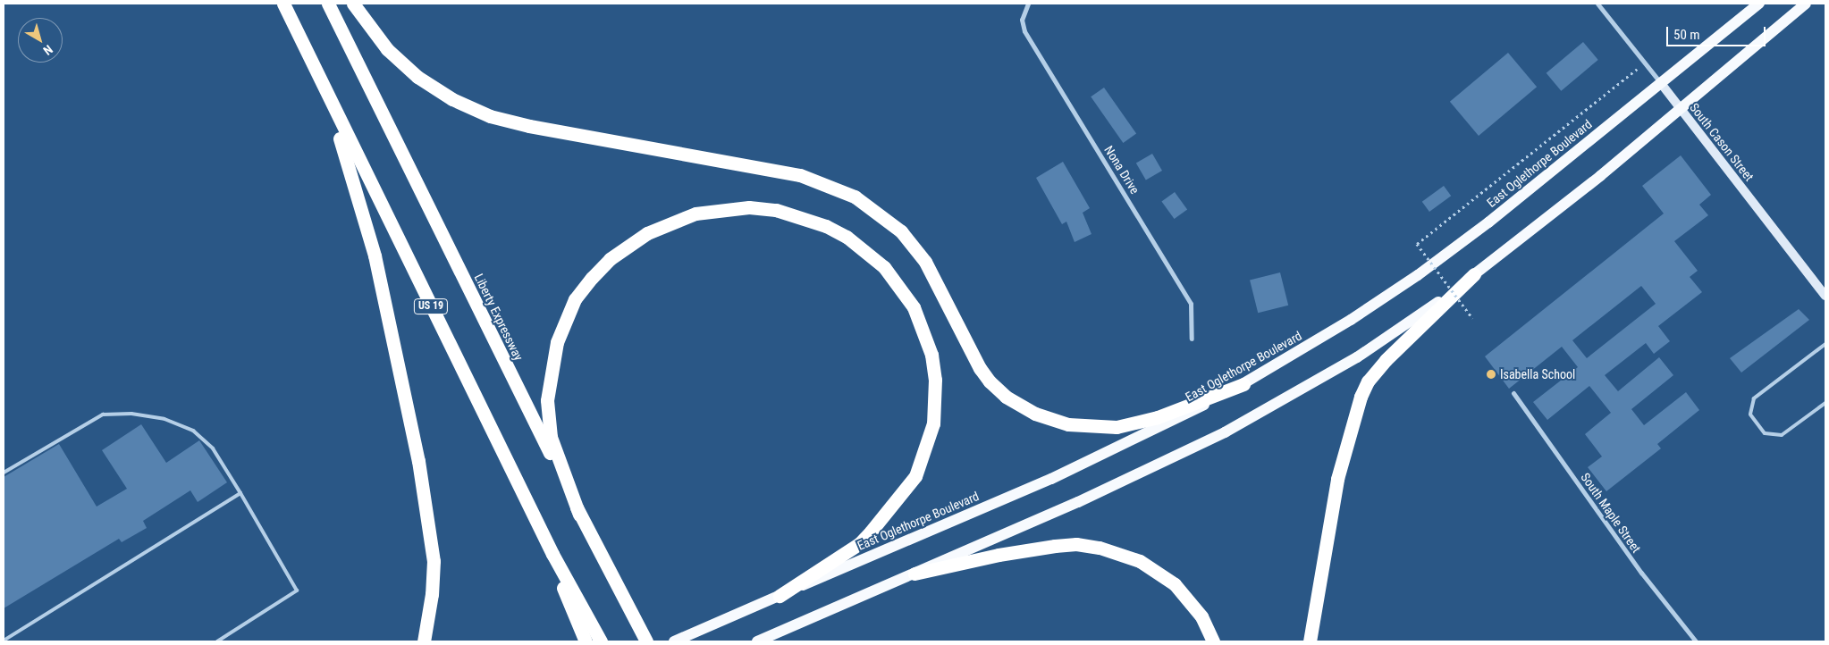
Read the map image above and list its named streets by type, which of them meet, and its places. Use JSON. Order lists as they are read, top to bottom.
{
  "streets": {
    "highway": ["US 19", "Liberty Expressway"],
    "main road": ["East Oglethorpe Boulevard"],
    "street": ["South Cason Street", "Nona Drive", "South Maple Street"]
  },
  "crossings": [
    ["South Cason Street", "East Oglethorpe Boulevard"]
  ],
  "places": ["Isabella School"],
  "scale_bar": "50 m",
  "north": "bottom right"
}
